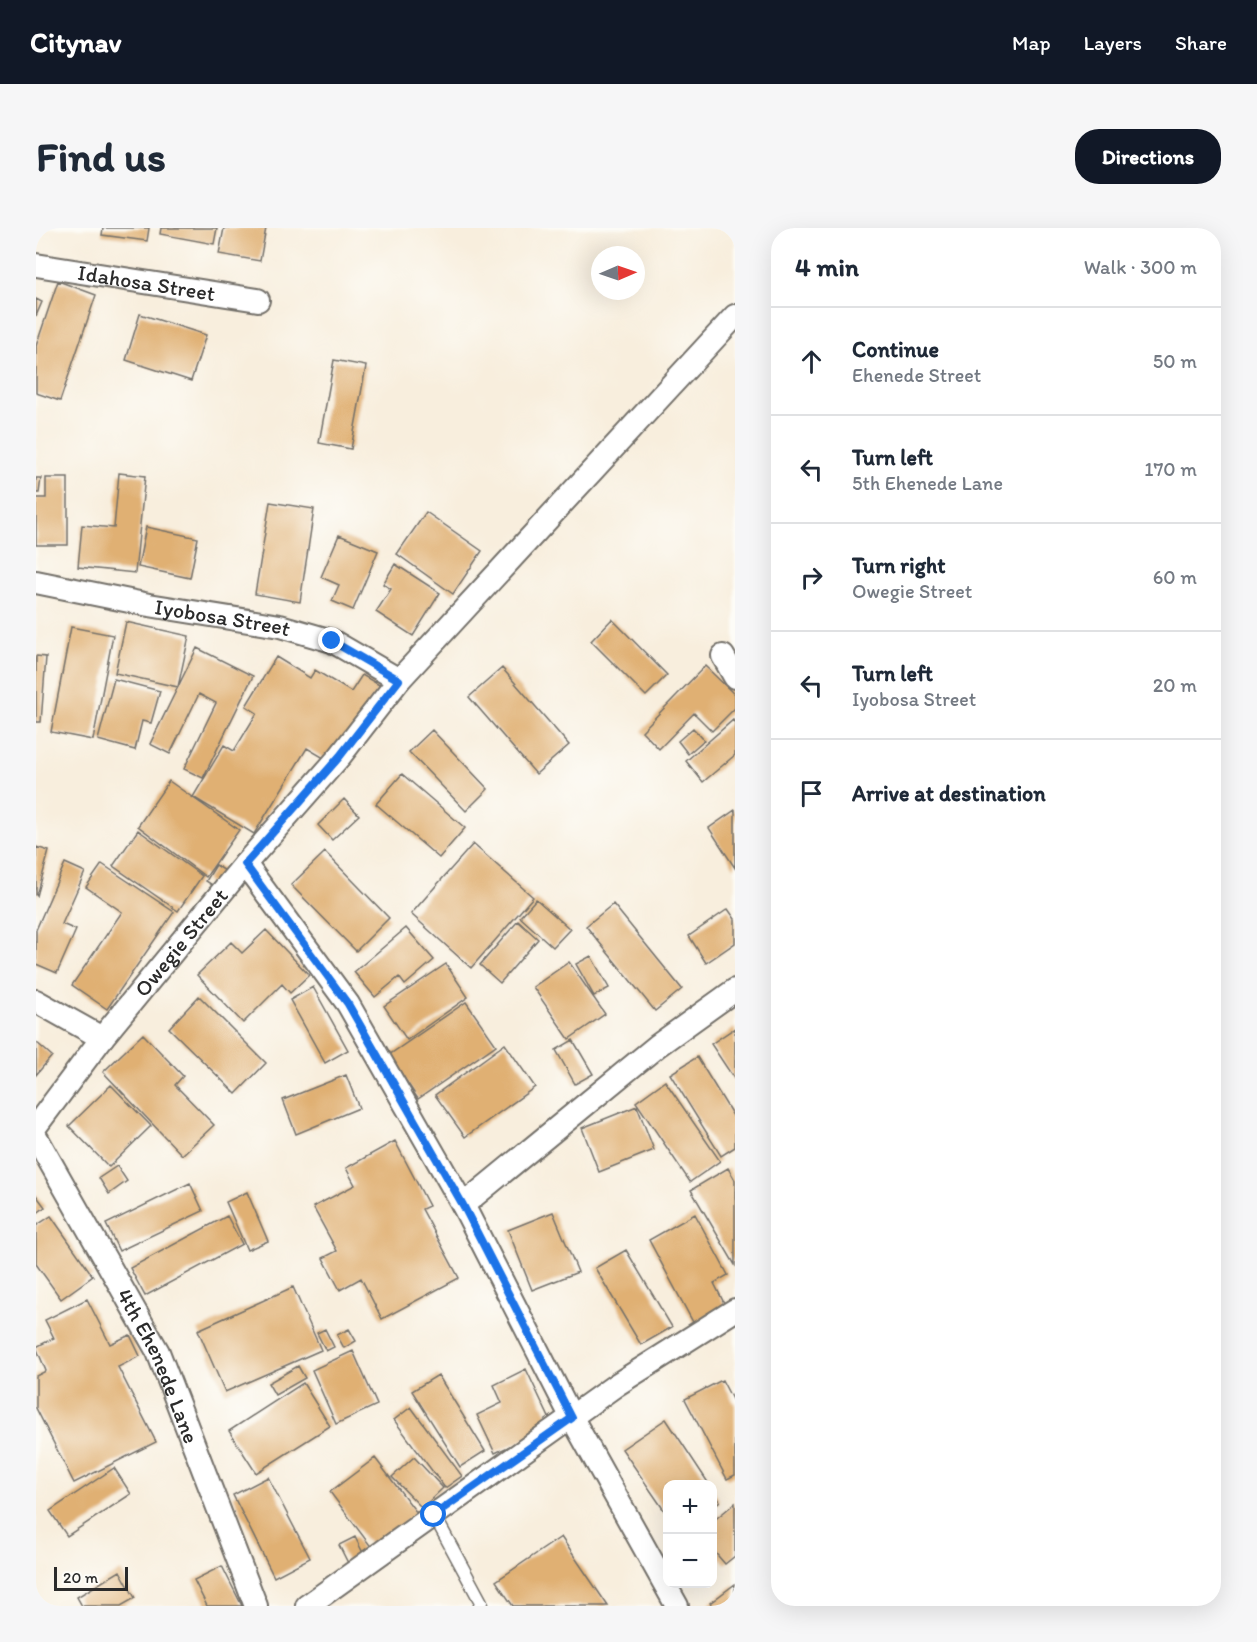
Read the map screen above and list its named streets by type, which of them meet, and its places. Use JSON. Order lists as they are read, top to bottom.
{
  "streets": {
    "street": [
      "Idahosa Street",
      "Iyobosa Street",
      "Owegie Street",
      "4th Ehenede Lane"
    ]
  },
  "crossings": [
    ["Iyobosa Street", "Owegie Street"]
  ],
  "scale_bar": "20 m",
  "north": "right",
  "page": {
    "header": "Citynav",
    "nav": ["Map", "Layers", "Share"],
    "buttons": "Directions",
    "title": "Find us",
    "heading": ["4 min", "Walk · 300 m"],
    "list": [
      ["Continue", "Ehenede Street", "50 m"],
      ["Turn left", "5th Ehenede Lane", "170 m"],
      ["Turn right", "Owegie Street", "60 m"],
      ["Turn left", "Iyobosa Street", "20 m"],
      "Arrive at destination"
    ],
    "map_buttons": ["+", "−"],
    "scale": "20 m"
  }
}
